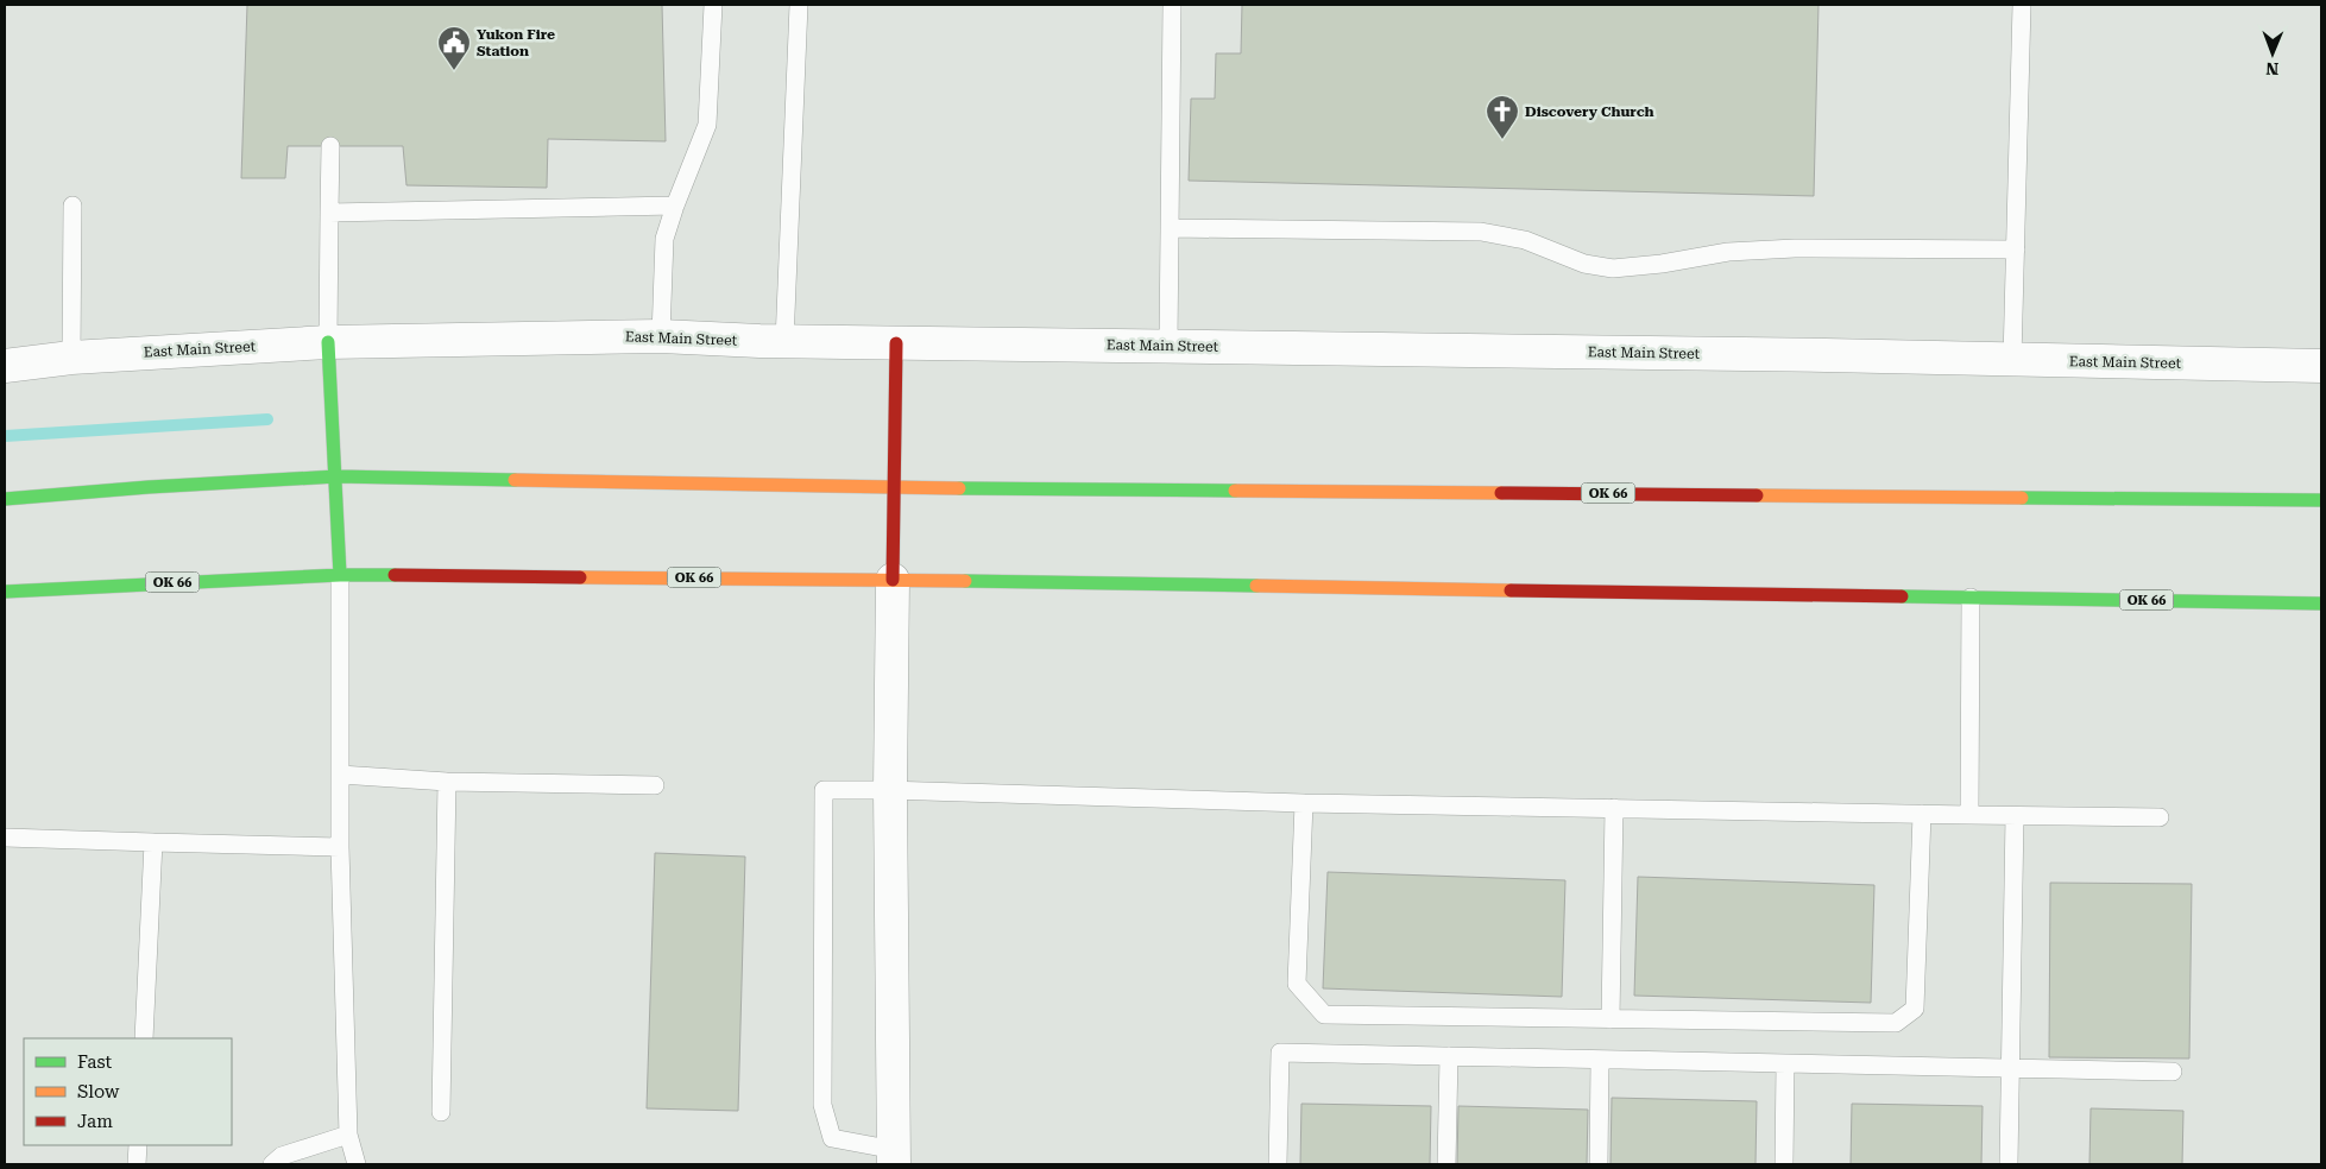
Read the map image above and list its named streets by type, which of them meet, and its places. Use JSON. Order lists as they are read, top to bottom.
{
  "streets": {
    "highway": ["OK 66"],
    "street": ["East Main Street"]
  },
  "places": {
    "public building": ["Yukon Fire Station"],
    "church": ["Discovery Church"]
  },
  "legend": ["Fast", "Slow", "Jam"],
  "north": "bottom"
}
